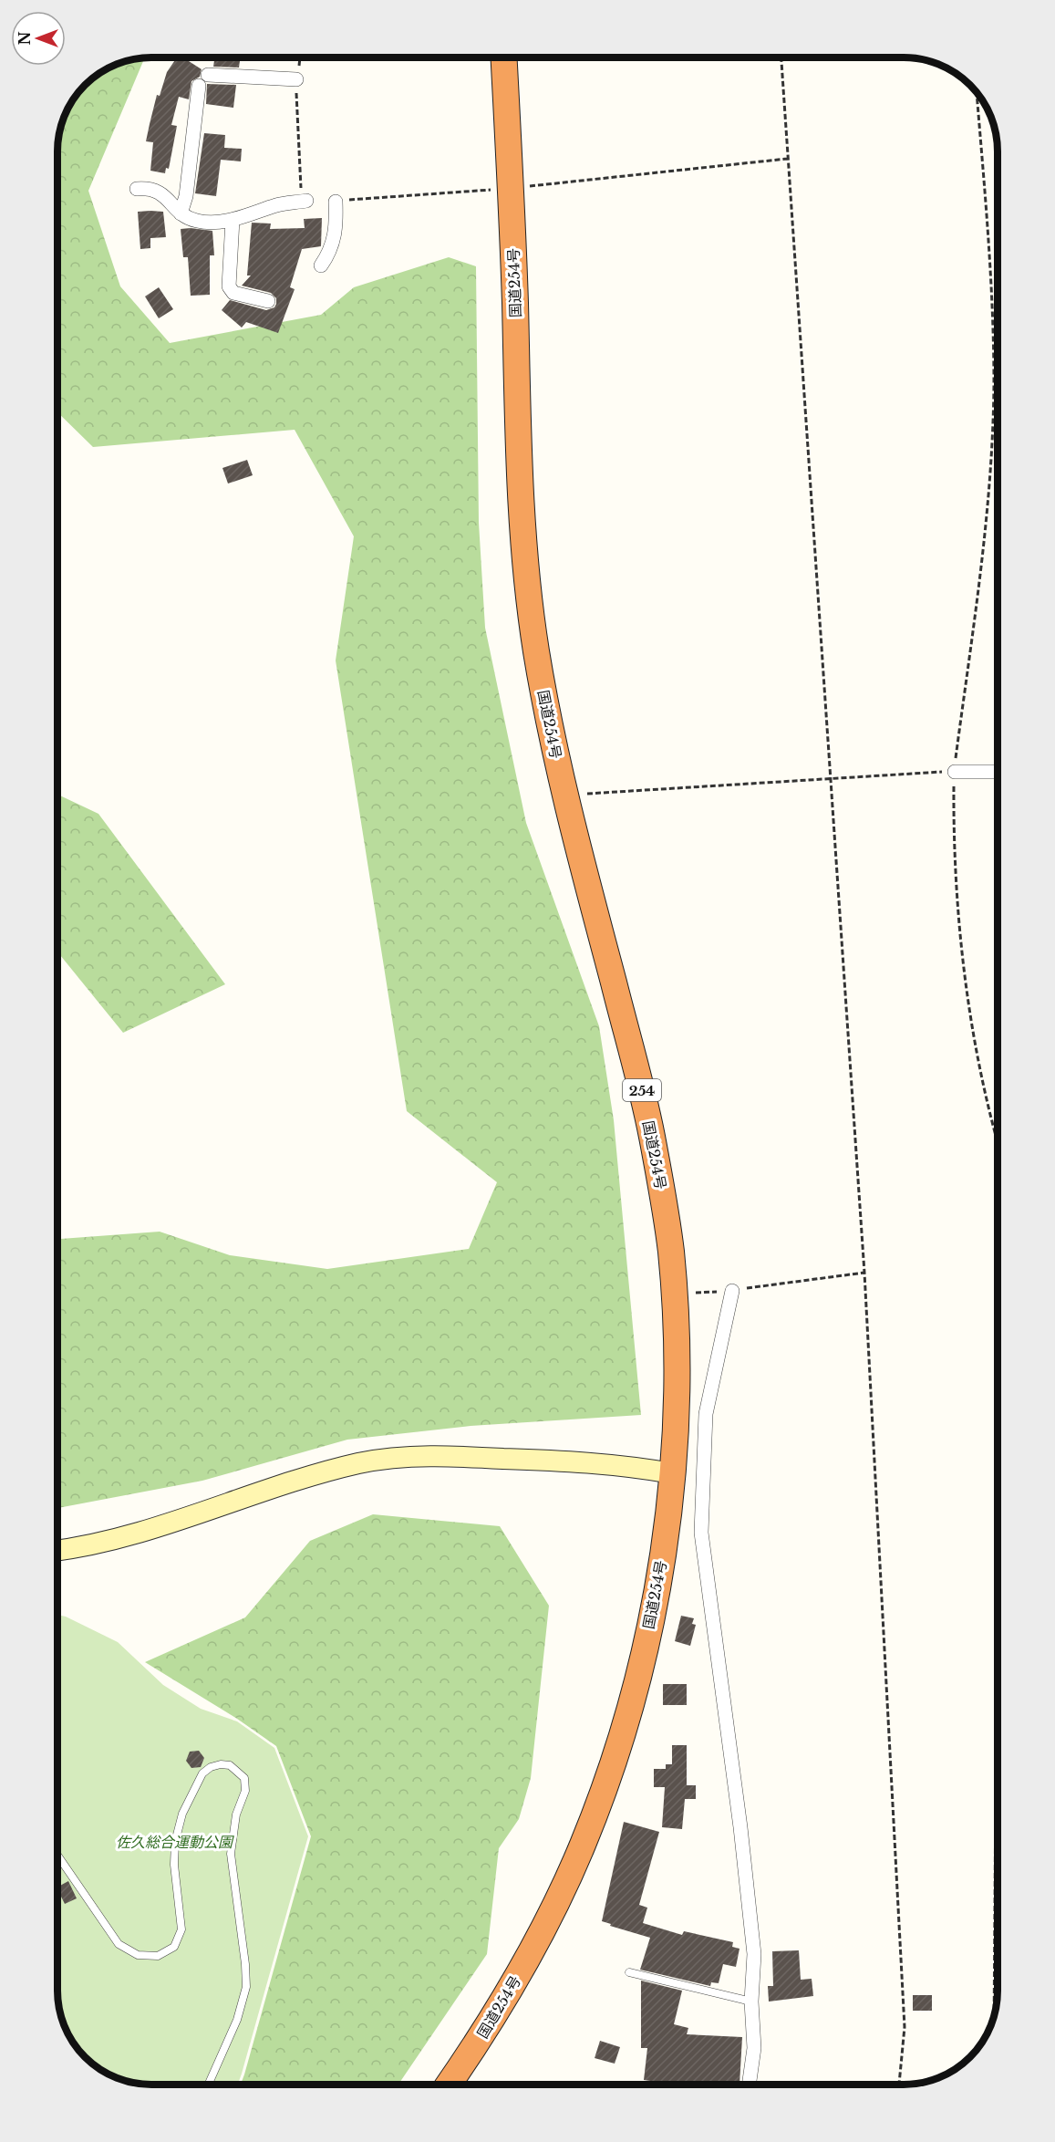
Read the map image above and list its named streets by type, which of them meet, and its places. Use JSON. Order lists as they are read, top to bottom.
{
  "streets": {
    "highway": ["国道254号", "254"]
  },
  "parks": ["佐久総合運動公園"],
  "north": "left"
}
